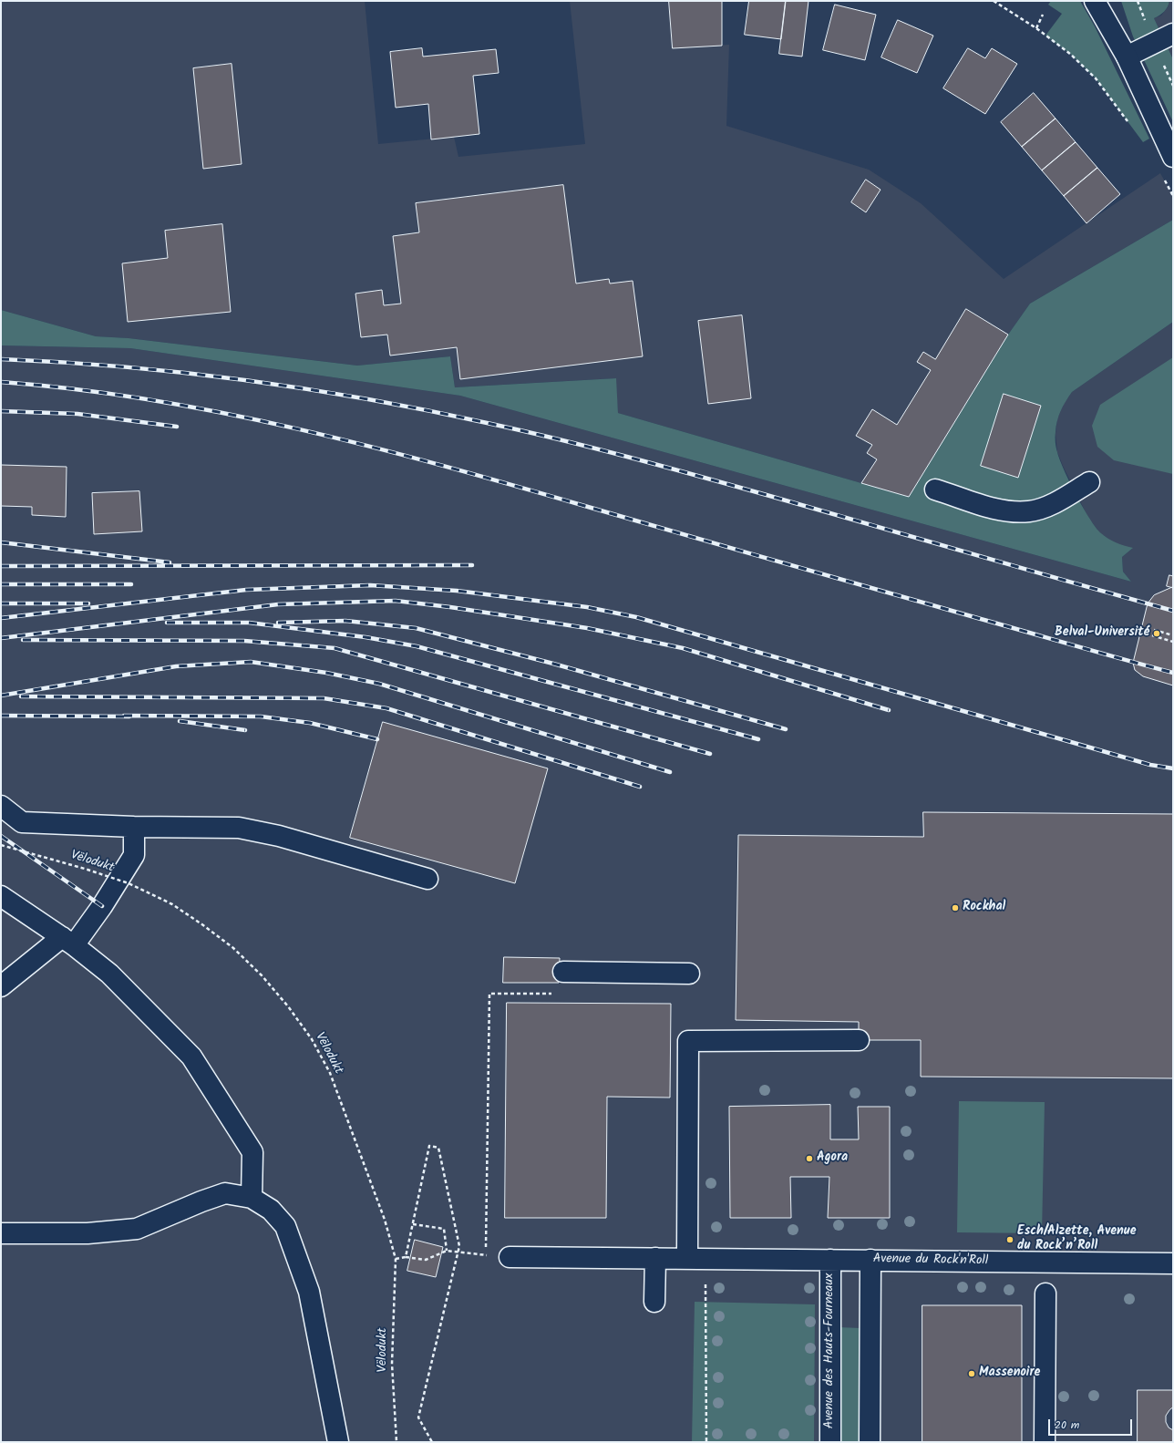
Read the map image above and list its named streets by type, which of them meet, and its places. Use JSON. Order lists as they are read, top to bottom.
{
  "streets": {
    "street": ["Avenue du Rock'n'Roll", "Avenue des Hauts-Fourneaux"],
    "path": ["Vëlodukt"]
  },
  "crossings": [
    ["Avenue du Rock'n'Roll", "Avenue des Hauts-Fourneaux"]
  ],
  "places": [
    "Belval-Université",
    "Rockhal",
    "Agora",
    "Esch/Alzette, Avenue du Rock’n’Roll",
    "Massenoire"
  ],
  "scale_bar": "20 m"
}
